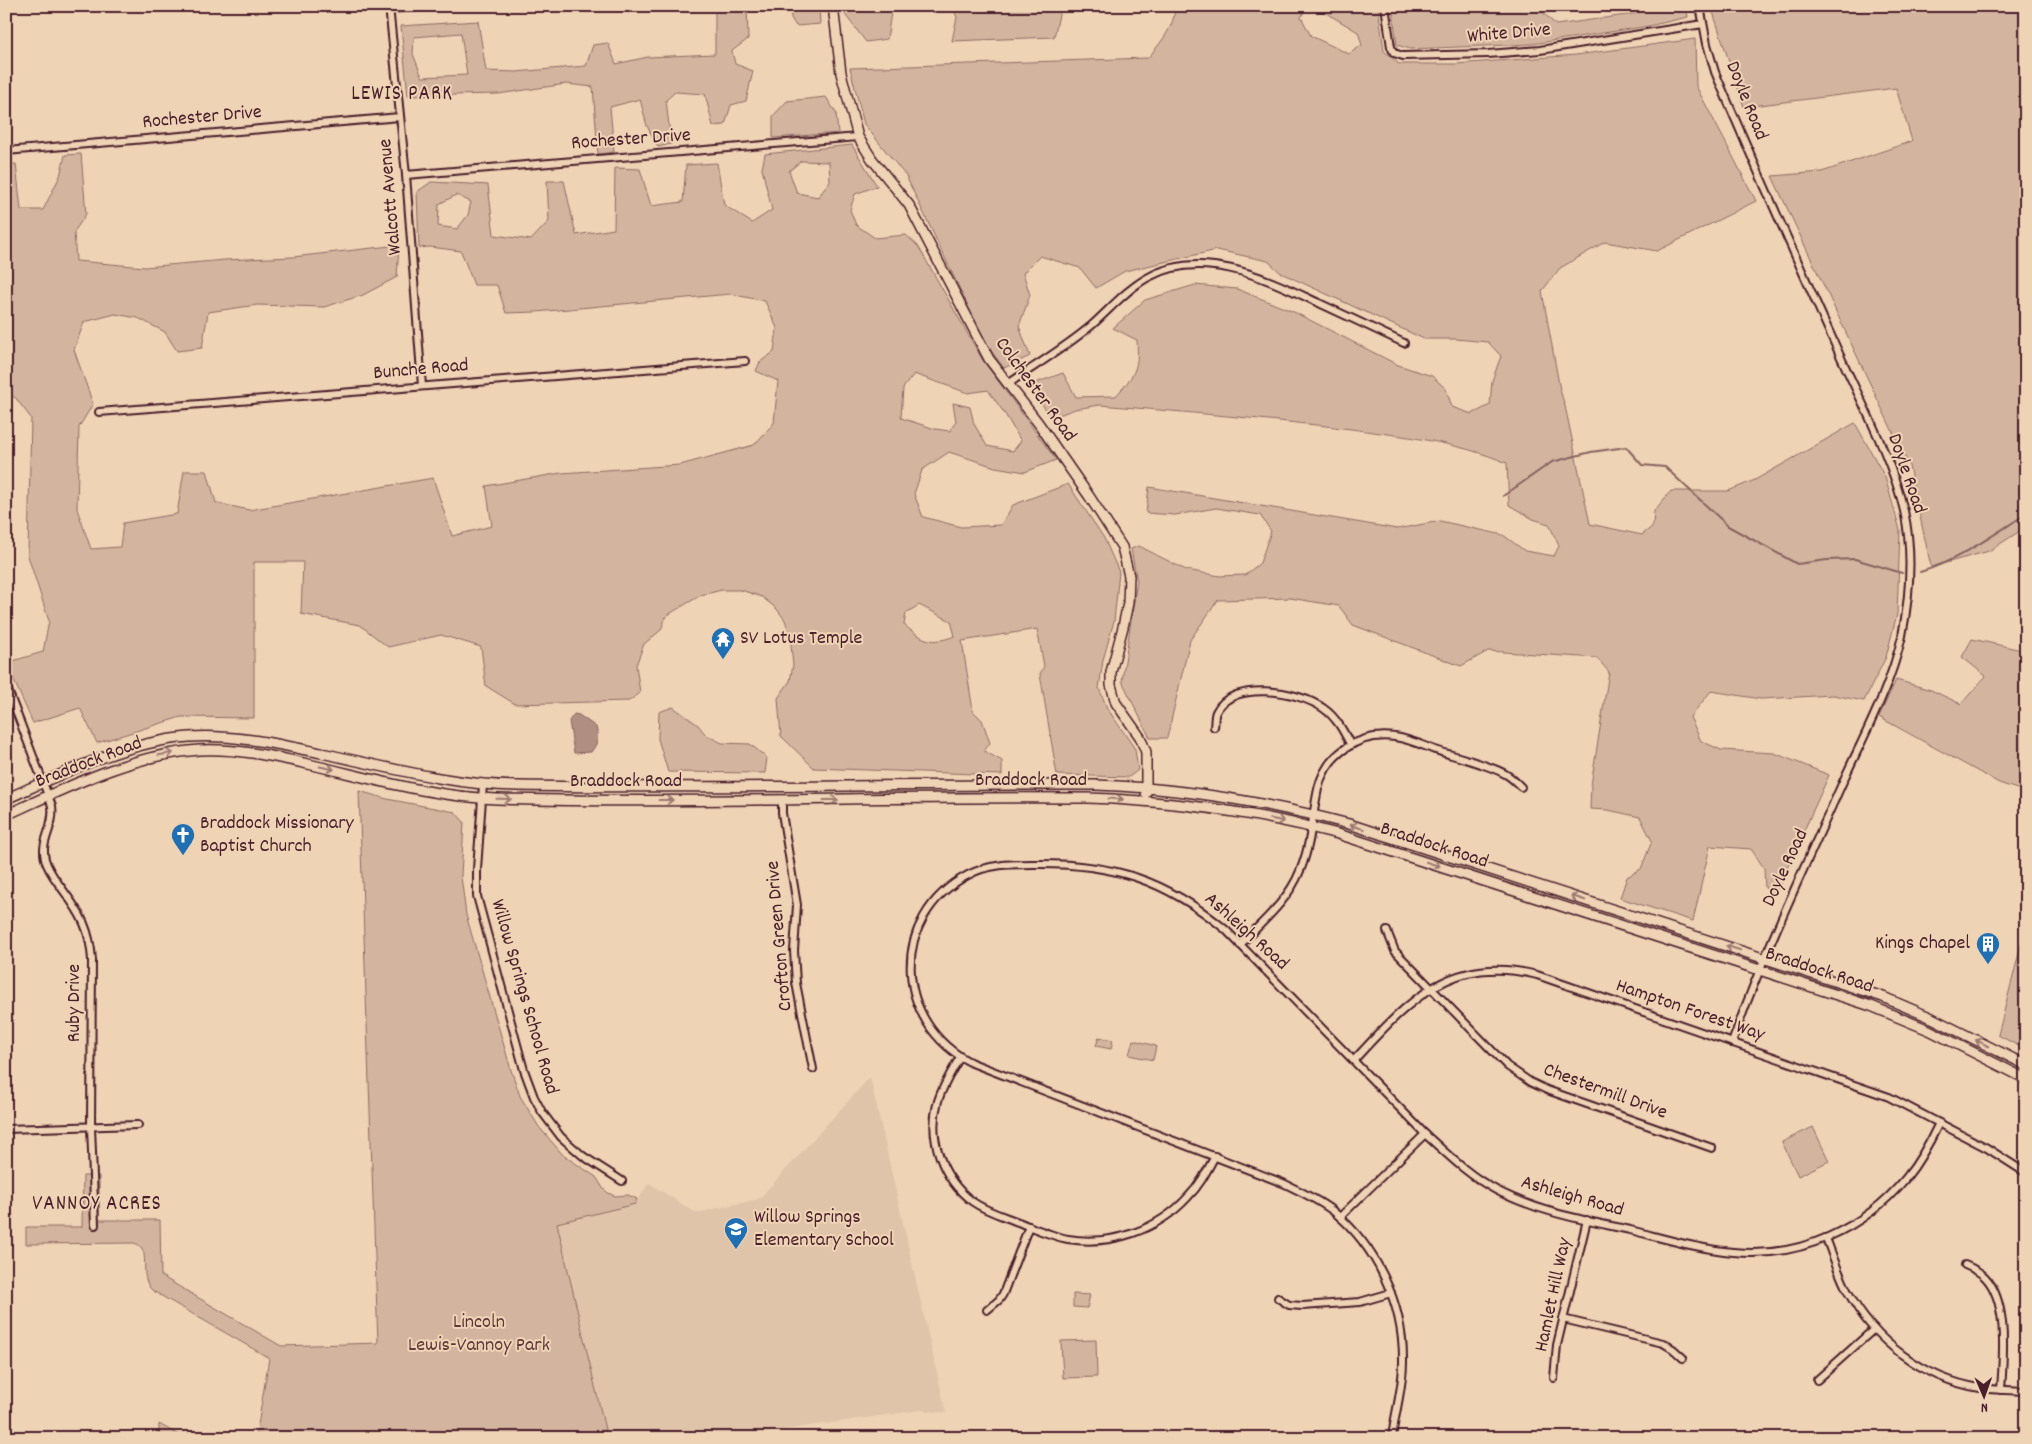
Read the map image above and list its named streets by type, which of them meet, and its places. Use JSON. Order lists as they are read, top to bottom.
{
  "streets": {
    "main road": ["Colchester Road", "Braddock Road"],
    "street": [
      "White Drive",
      "Doyle Road",
      "Rochester Drive",
      "Walcott Avenue",
      "Bunche Road",
      "Ashleigh Road",
      "Crofton Green Drive",
      "Willow Springs School Road",
      "Ruby Drive",
      "Hampton Forest Way",
      "Chestermill Drive",
      "Hamlet Hill Way"
    ]
  },
  "crossings": [
    ["White Drive", "Doyle Road"],
    ["Doyle Road", "Braddock Road"],
    ["Doyle Road", "Hampton Forest Way"],
    ["Rochester Drive", "Walcott Avenue"],
    ["Rochester Drive", "Colchester Road"],
    ["Walcott Avenue", "Bunche Road"],
    ["Colchester Road", "Braddock Road"],
    ["Braddock Road", "Crofton Green Drive"],
    ["Braddock Road", "Willow Springs School Road"],
    ["Braddock Road", "Ruby Drive"],
    ["Ashleigh Road", "Hampton Forest Way"],
    ["Ashleigh Road", "Hamlet Hill Way"],
    ["Hampton Forest Way", "Chestermill Drive"]
  ],
  "districts": ["LEWIS PARK", "VANNOY ACRES"],
  "parks": ["Lincoln Lewis-Vannoy Park"],
  "places": {
    "temple": ["SV Lotus Temple"],
    "church": ["Braddock Missionary Baptist Church"],
    "building": ["Kings Chapel"],
    "school or university": ["Willow Springs Elementary School"]
  },
  "north": "bottom"
}
